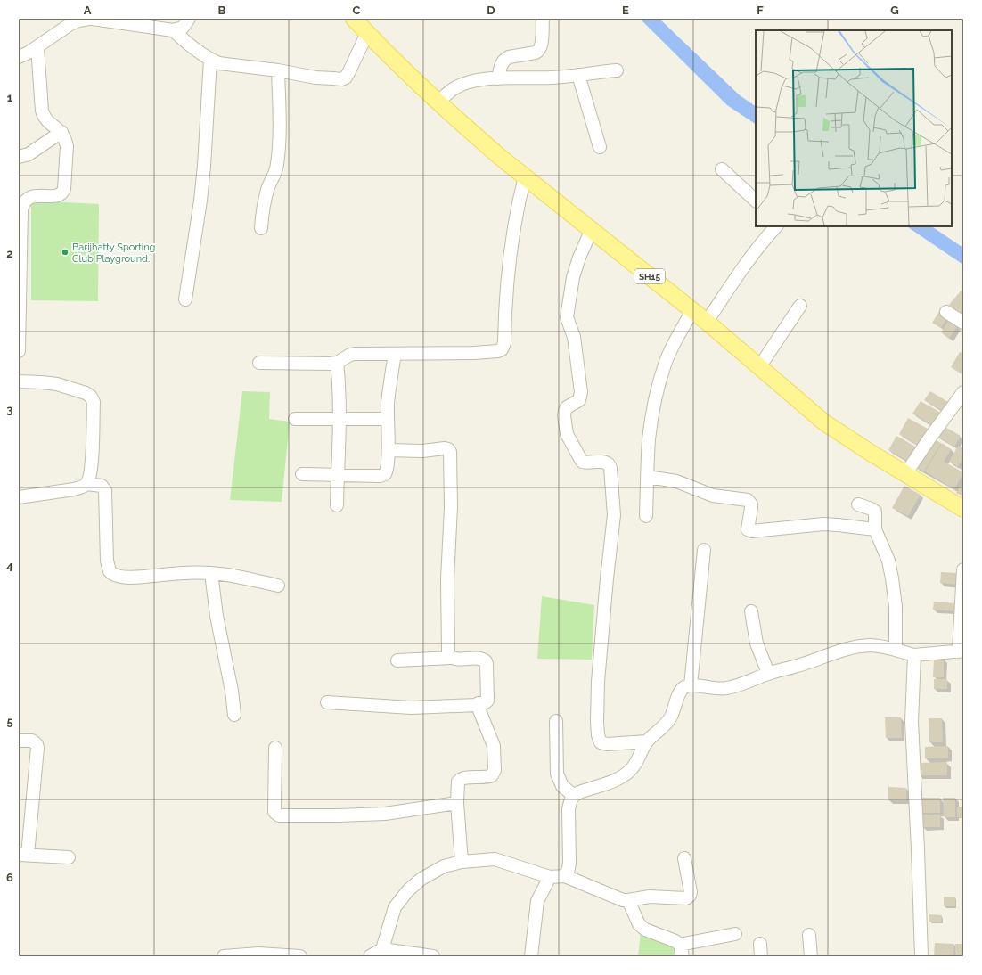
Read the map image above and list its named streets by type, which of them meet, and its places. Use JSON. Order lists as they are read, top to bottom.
{
  "streets": {
    "main road": ["SH15"]
  },
  "places": ["Barijhatty Sporting Club Playground."],
  "grid": {
    "columns": [
      "A",
      "B",
      "C",
      "D",
      "E",
      "F",
      "G"
    ],
    "rows": [
      "1",
      "2",
      "3",
      "4",
      "5",
      "6"
    ]
  }
}
